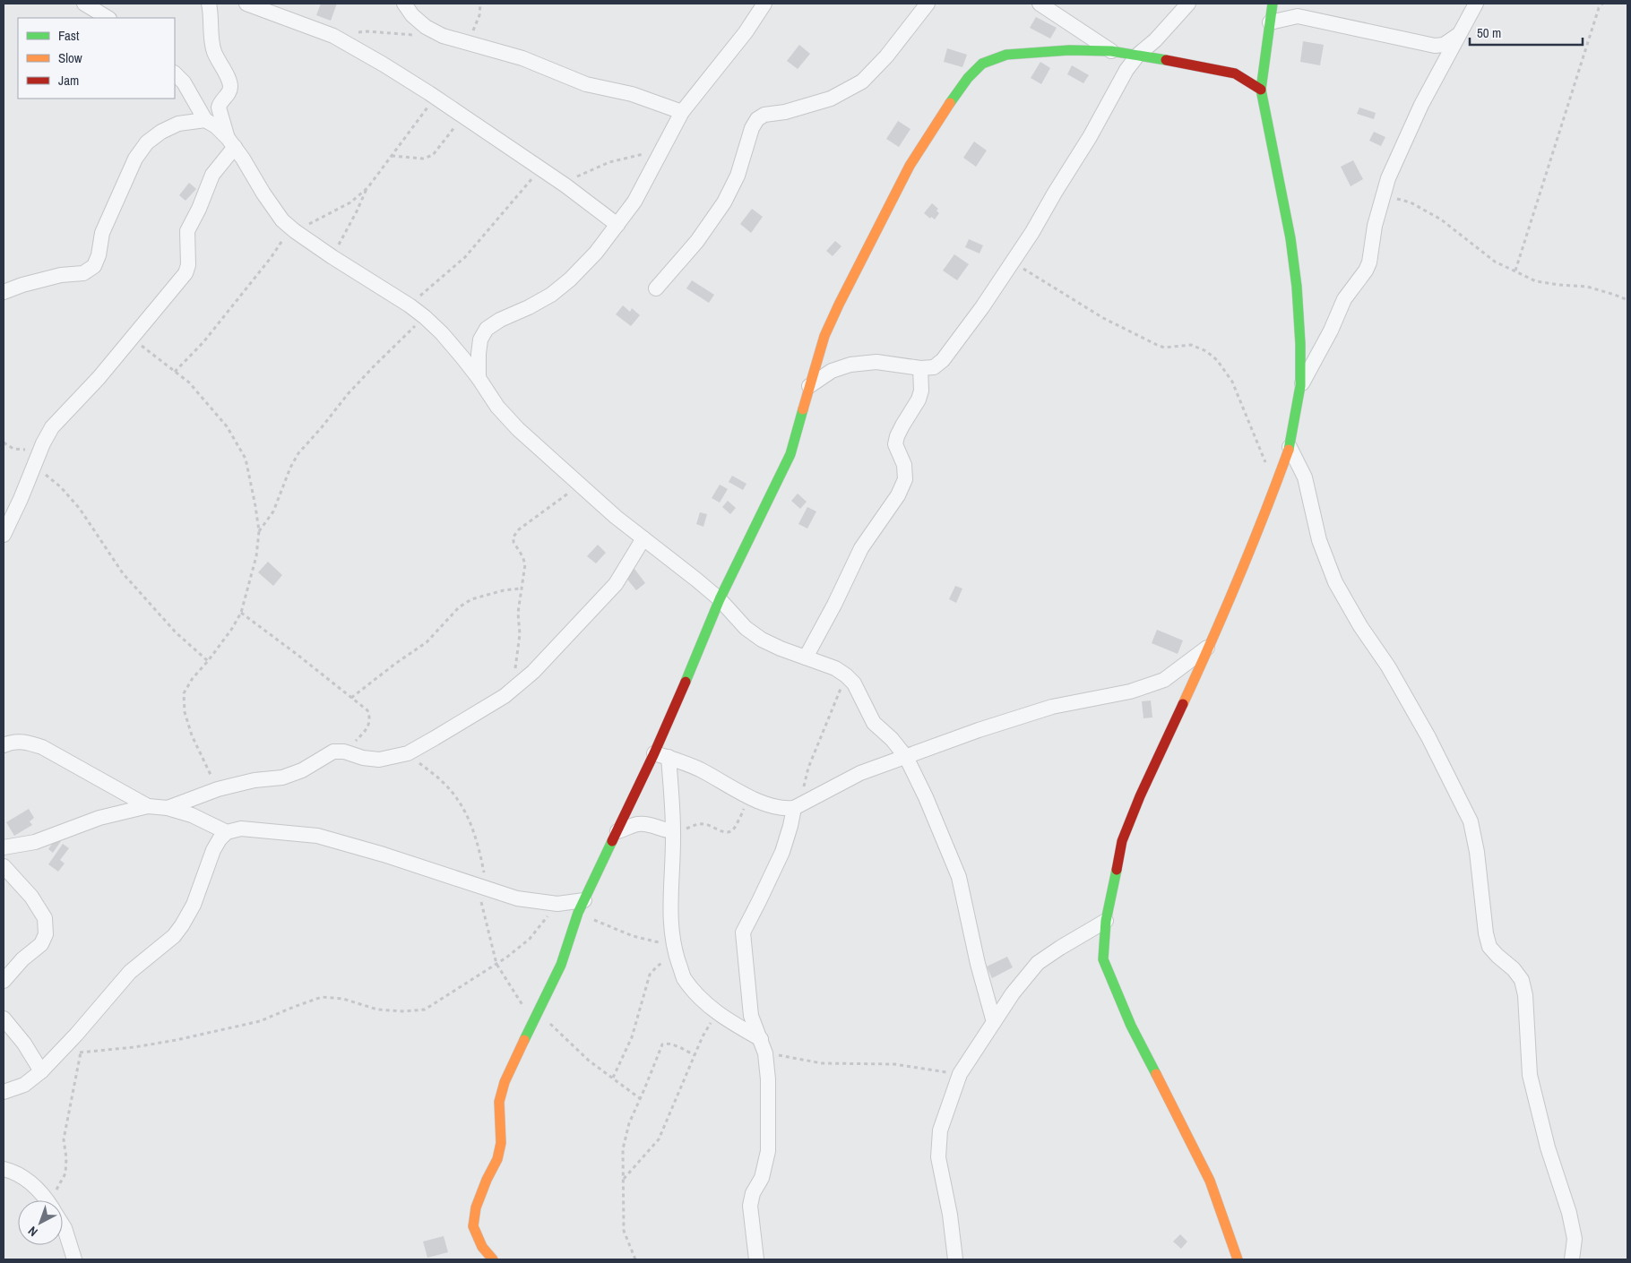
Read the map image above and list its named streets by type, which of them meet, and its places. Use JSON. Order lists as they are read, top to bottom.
{
  "legend": ["Fast", "Slow", "Jam"],
  "scale_bar": "50 m",
  "north": "bottom left"
}
